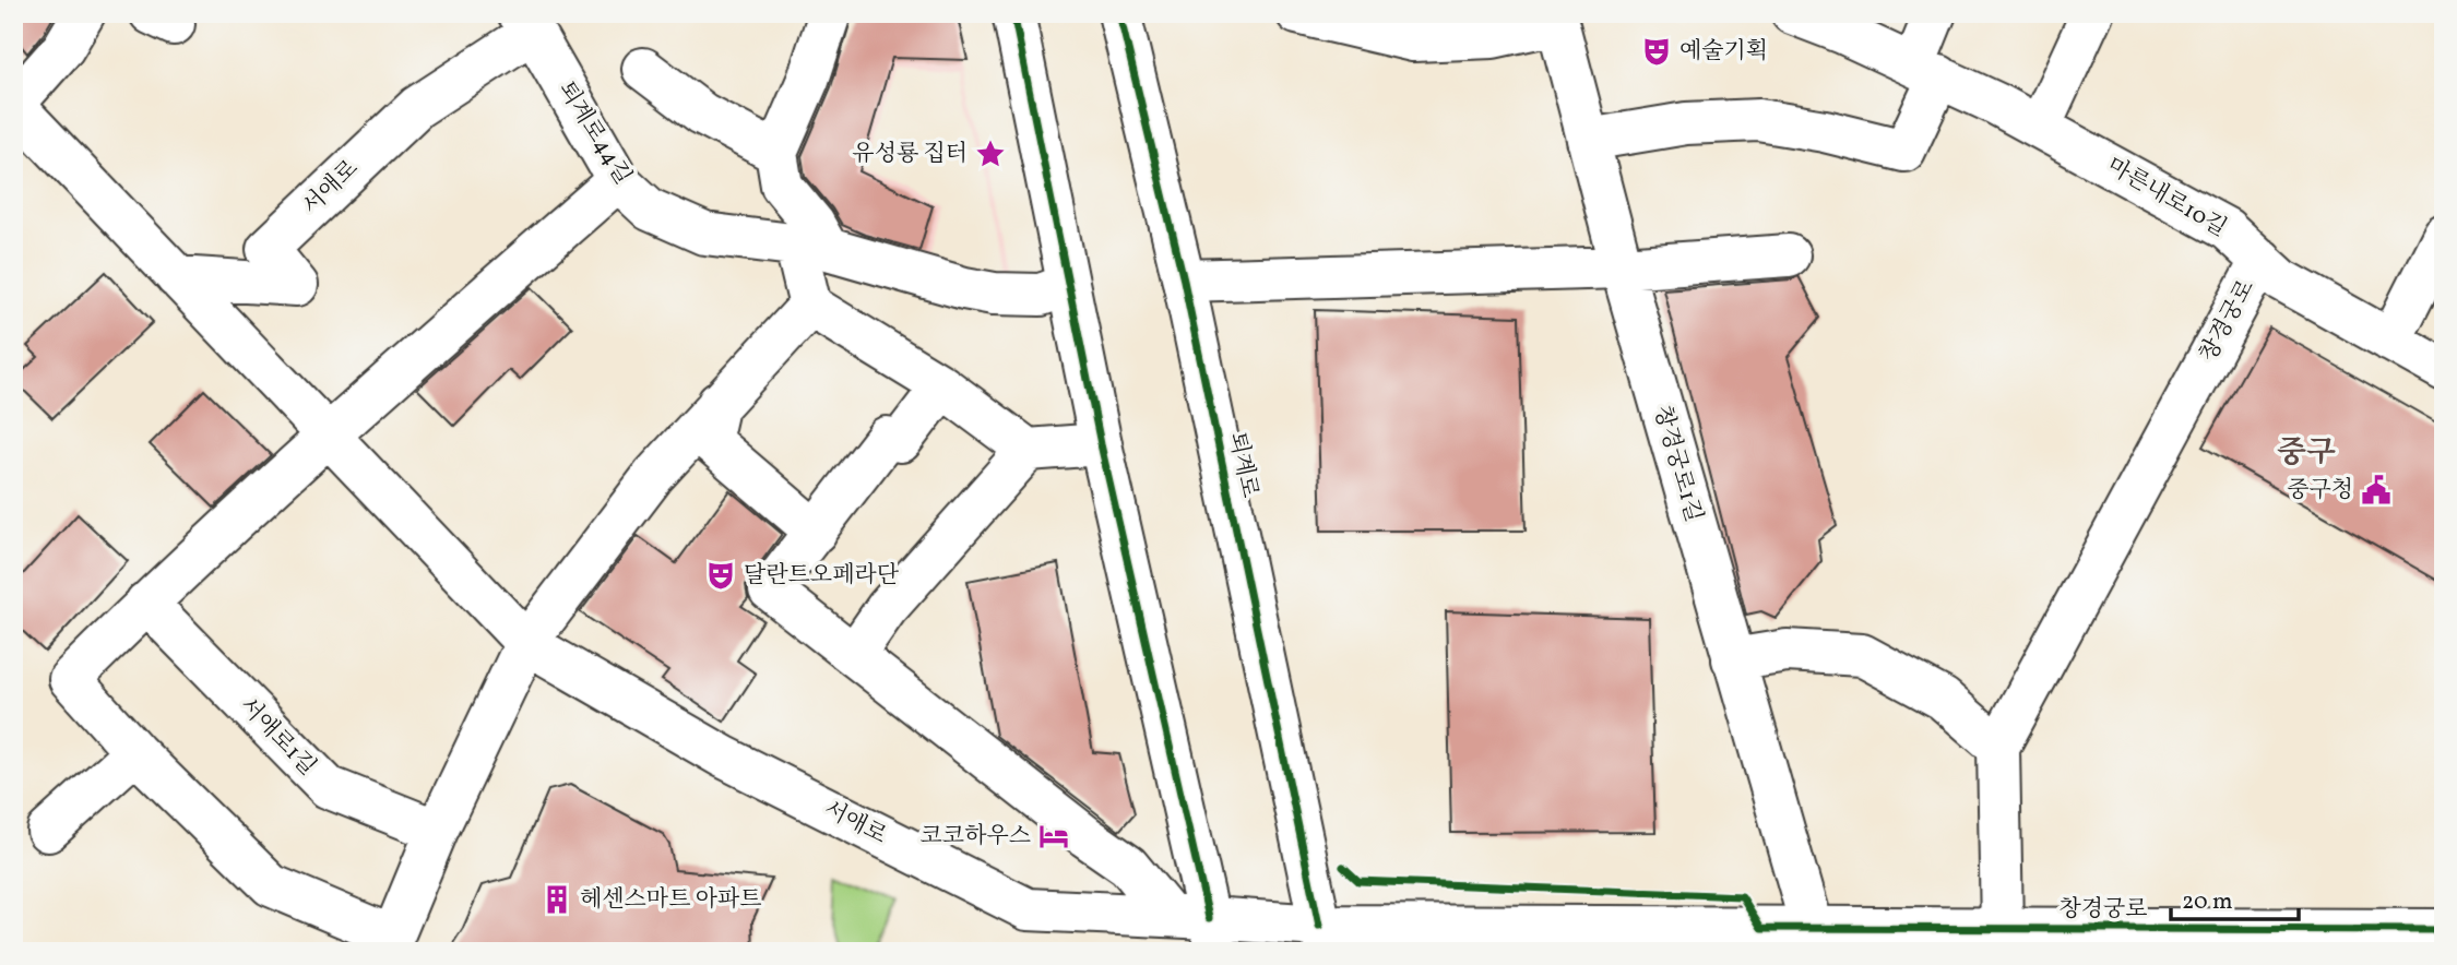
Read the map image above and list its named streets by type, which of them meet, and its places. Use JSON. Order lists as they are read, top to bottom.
{
  "streets": {
    "street": [
      "퇴계로44길",
      "서애로",
      "마른내로10길",
      "창경궁로",
      "창경궁로1길",
      "퇴계로",
      "서애로1길"
    ]
  },
  "crossings": [
    ["퇴계로44길", "서애로"],
    ["서애로", "창경궁로"],
    ["마른내로10길", "창경궁로"],
    ["창경궁로", "창경궁로1길"],
    ["창경궁로", "퇴계로"]
  ],
  "districts": ["중구"],
  "places": {
    "theatre": ["예술기획", "달란트오페라단"],
    "place": ["유성룡 집터"],
    "public building": ["중구청"],
    "hotel": ["코코하우스"],
    "building": ["헤센스마트 아파트"]
  },
  "scale_bar": "20 m"
}
